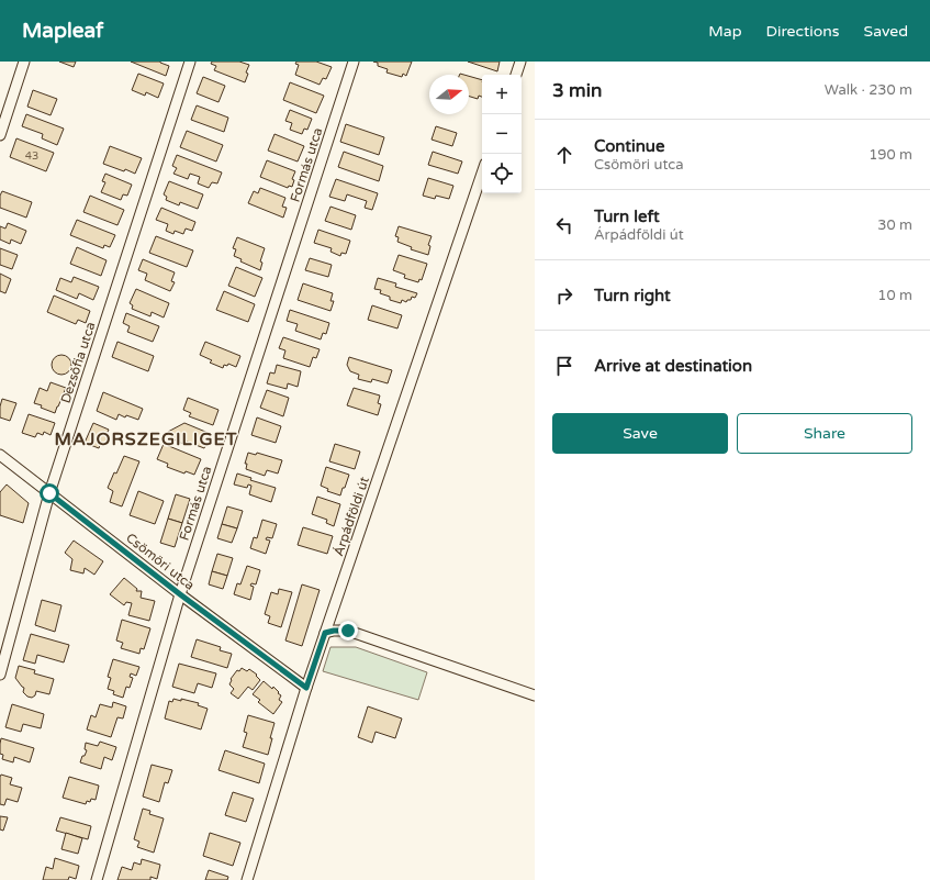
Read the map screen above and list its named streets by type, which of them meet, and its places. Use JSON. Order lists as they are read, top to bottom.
{
  "streets": {
    "street": [
      "Formás utca",
      "Dezsőfia utca",
      "Árpádföldi út",
      "Csömöri utca"
    ]
  },
  "crossings": [
    ["Formás utca", "Csömöri utca"],
    ["Dezsőfia utca", "Csömöri utca"],
    ["Árpádföldi út", "Csömöri utca"]
  ],
  "districts": ["MAJORSZEGILIGET"],
  "house_numbers": ["43"],
  "north": "right",
  "page": {
    "header": "Mapleaf",
    "nav": ["Map", "Directions", "Saved"],
    "heading": ["3 min", "Walk · 230 m"],
    "map_buttons": ["+", "−"],
    "list": [
      ["Continue", "Csömöri utca", "190 m"],
      ["Turn left", "Árpádföldi út", "30 m"],
      ["Turn right", "10 m"],
      "Arrive at destination"
    ],
    "buttons": ["Save", "Share"]
  }
}
